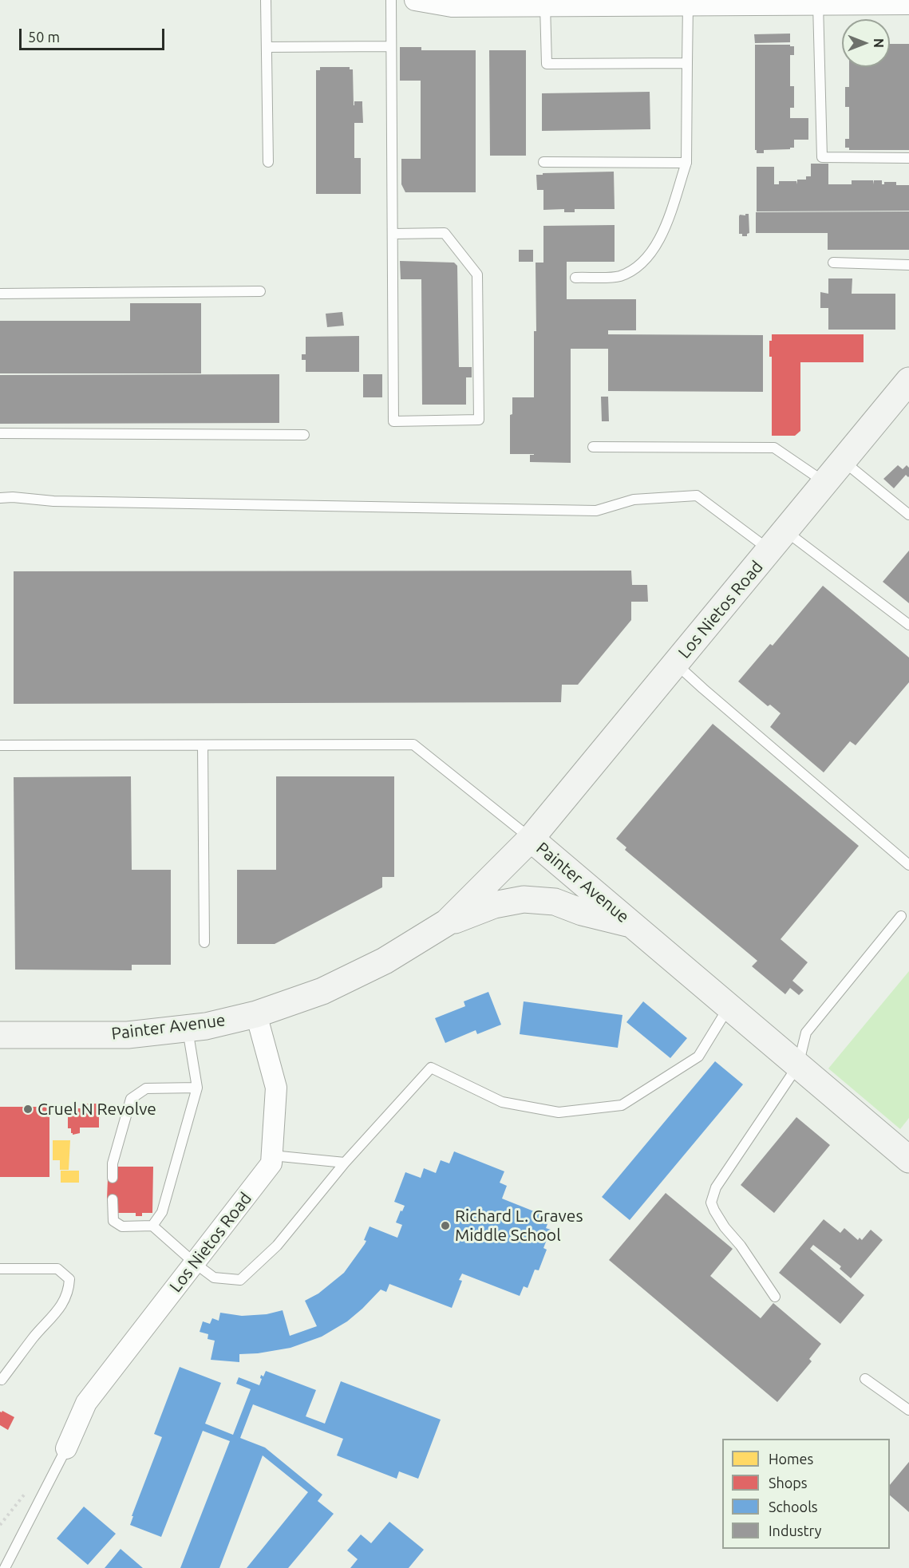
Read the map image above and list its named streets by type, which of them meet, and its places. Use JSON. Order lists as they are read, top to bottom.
{
  "streets": {
    "main road": ["Los Nietos Road", "Painter Avenue"]
  },
  "crossings": [
    ["Los Nietos Road", "Painter Avenue"]
  ],
  "places": ["Cruel N Revolve", "Richard L. Graves Middle School"],
  "legend": [
    "Homes",
    "Shops",
    "Schools",
    "Industry"
  ],
  "scale_bar": "50 m",
  "north": "right"
}
